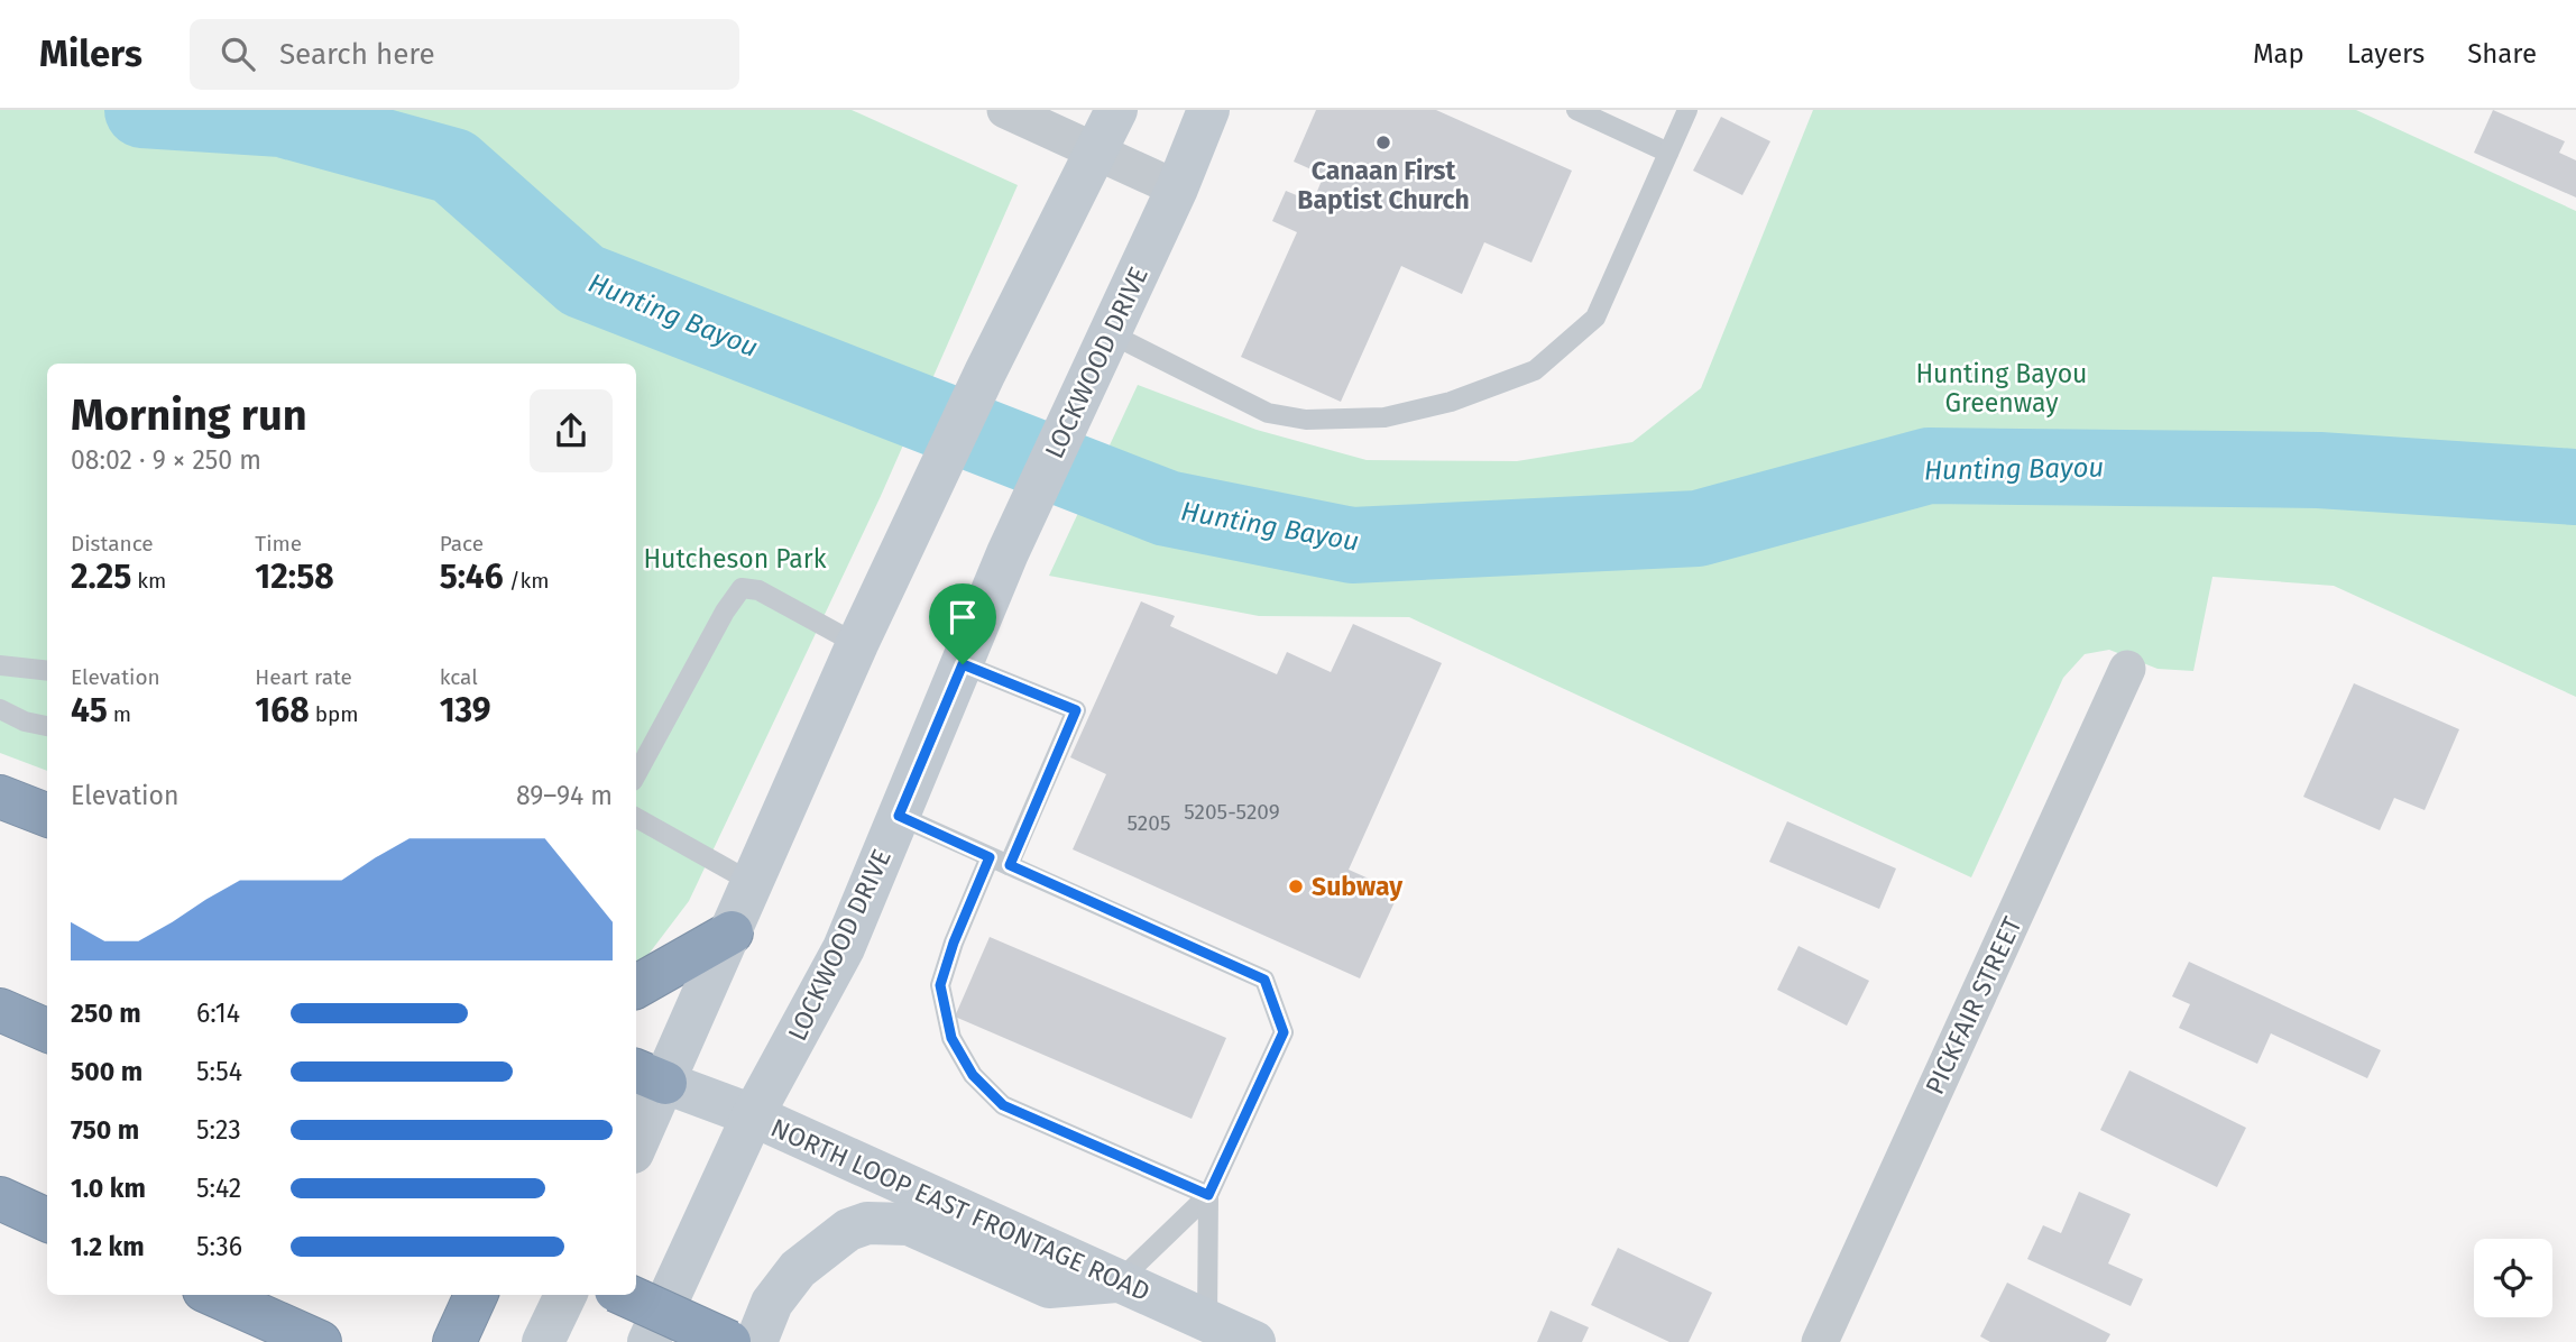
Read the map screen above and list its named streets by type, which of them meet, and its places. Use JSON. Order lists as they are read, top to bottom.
{
  "streets": {
    "main road": ["LOCKWOOD DRIVE", "NORTH LOOP EAST FRONTAGE ROAD"],
    "street": ["PICKFAIR STREET"]
  },
  "crossings": [
    ["LOCKWOOD DRIVE", "NORTH LOOP EAST FRONTAGE ROAD"]
  ],
  "water": ["Hunting Bayou"],
  "parks": ["Hunting Bayou Greenway", "Hutcheson Park"],
  "places": ["Canaan First Baptist Church", "Subway"],
  "house_numbers": ["5205-5209", "5205"],
  "page": {
    "header": "Milers",
    "search": "Search here",
    "nav": ["Map", "Layers", "Share"],
    "heading": ["Morning run", "08:02 · 9 × 250 m"],
    "stats": [
      ["Distance", "2.25 km"],
      ["Time", "12:58"],
      ["Pace", "5:46 /km"],
      ["Elevation", "45 m"],
      ["Heart rate", "168 bpm"],
      ["kcal", "139"]
    ],
    "chart": ["Elevation", "89–94 m"],
    "list": [
      {
        "name": "250 m",
        "note": "6:14"
      },
      {
        "name": "500 m",
        "note": "5:54"
      },
      {
        "name": "750 m",
        "note": "5:23"
      },
      {
        "name": "1.0 km",
        "note": "5:42"
      },
      {
        "name": "1.2 km",
        "note": "5:36"
      }
    ]
  }
}
